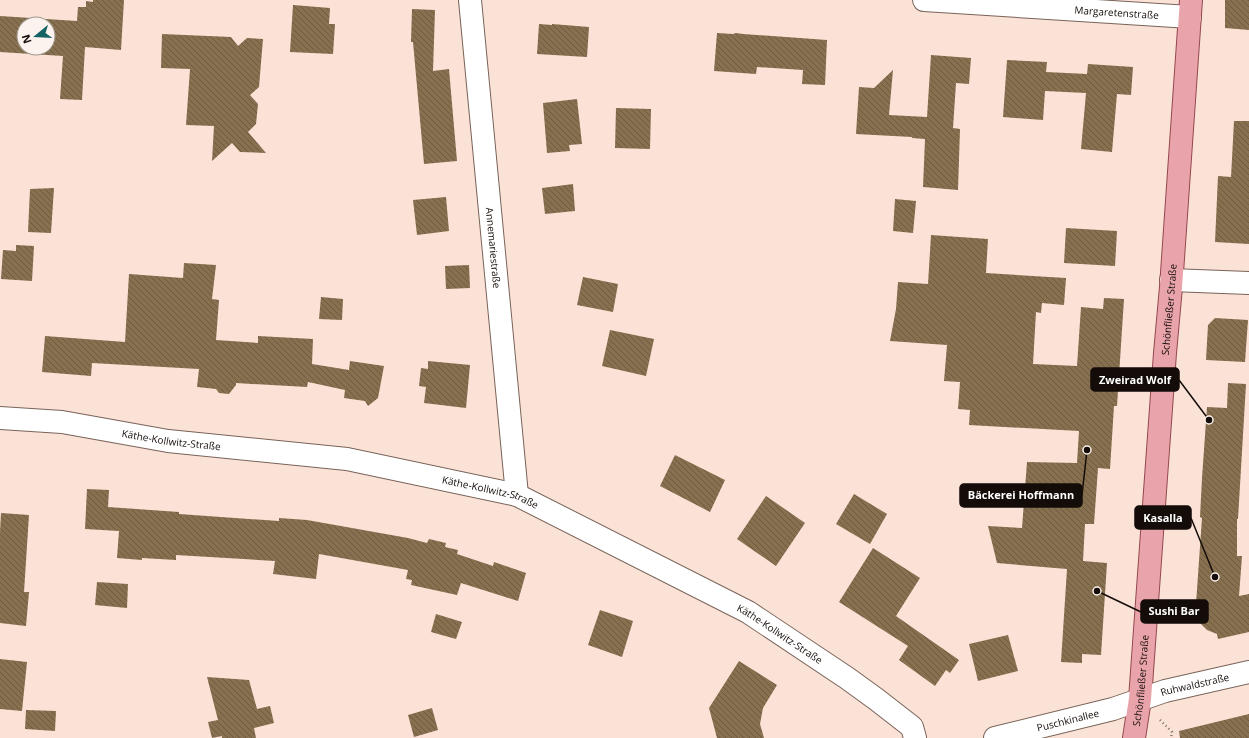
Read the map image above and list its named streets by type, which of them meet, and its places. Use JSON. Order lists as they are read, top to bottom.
{
  "streets": {
    "main road": ["Schönfließer Straße"],
    "street": [
      "Margaretenstraße",
      "Annemariestraße",
      "Käthe-Kollwitz-Straße",
      "Ruhwaldstraße",
      "Puschkinallee"
    ]
  },
  "crossings": [
    ["Margaretenstraße", "Schönfließer Straße"],
    ["Annemariestraße", "Käthe-Kollwitz-Straße"],
    ["Schönfließer Straße", "Ruhwaldstraße"],
    ["Schönfließer Straße", "Puschkinallee"],
    ["Ruhwaldstraße", "Puschkinallee"]
  ],
  "places": [
    "Zweirad Wolf",
    "Bäckerei Hoffmann",
    "Kasalla",
    "Sushi Bar"
  ],
  "north": "left"
}
